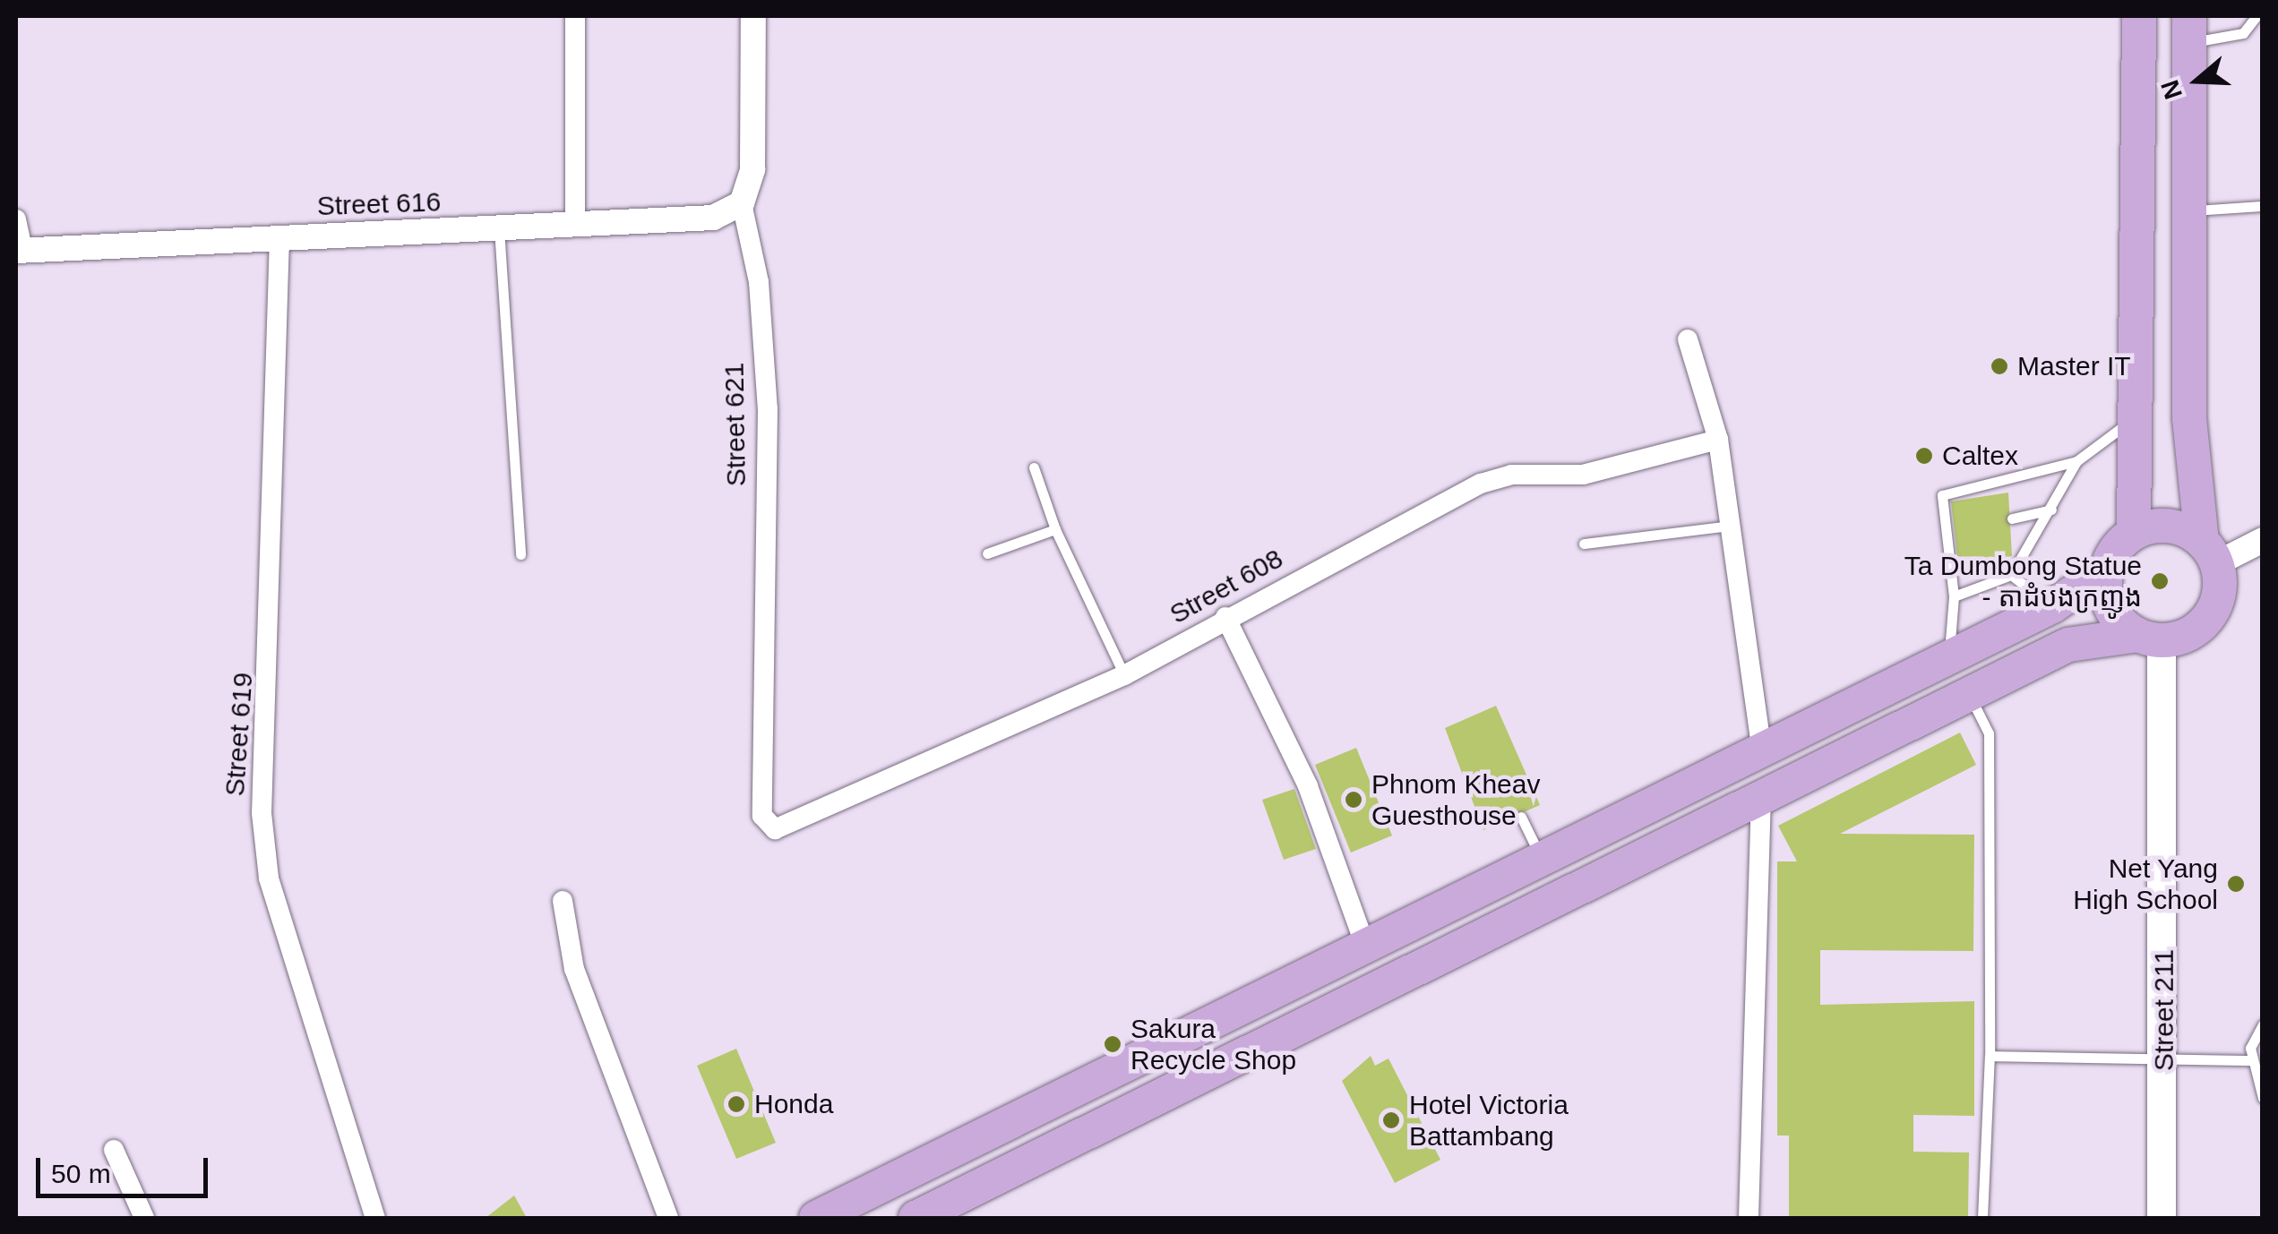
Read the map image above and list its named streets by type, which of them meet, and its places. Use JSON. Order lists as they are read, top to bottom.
{
  "streets": {
    "main road": ["Street 211"],
    "street": [
      "Street 616",
      "Street 621",
      "Street 608",
      "Street 619"
    ]
  },
  "crossings": [
    ["Street 616", "Street 621"],
    ["Street 616", "Street 619"],
    ["Street 621", "Street 608"]
  ],
  "places": [
    "Master IT",
    "Caltex",
    "Ta Dumbong Statue - តាដំបងក្រញូង",
    "Phnom Kheav Guesthouse",
    "Net Yang High School",
    "Sakura Recycle Shop",
    "Honda",
    "Hotel Victoria Battambang"
  ],
  "scale_bar": "50 m",
  "north": "left"
}
